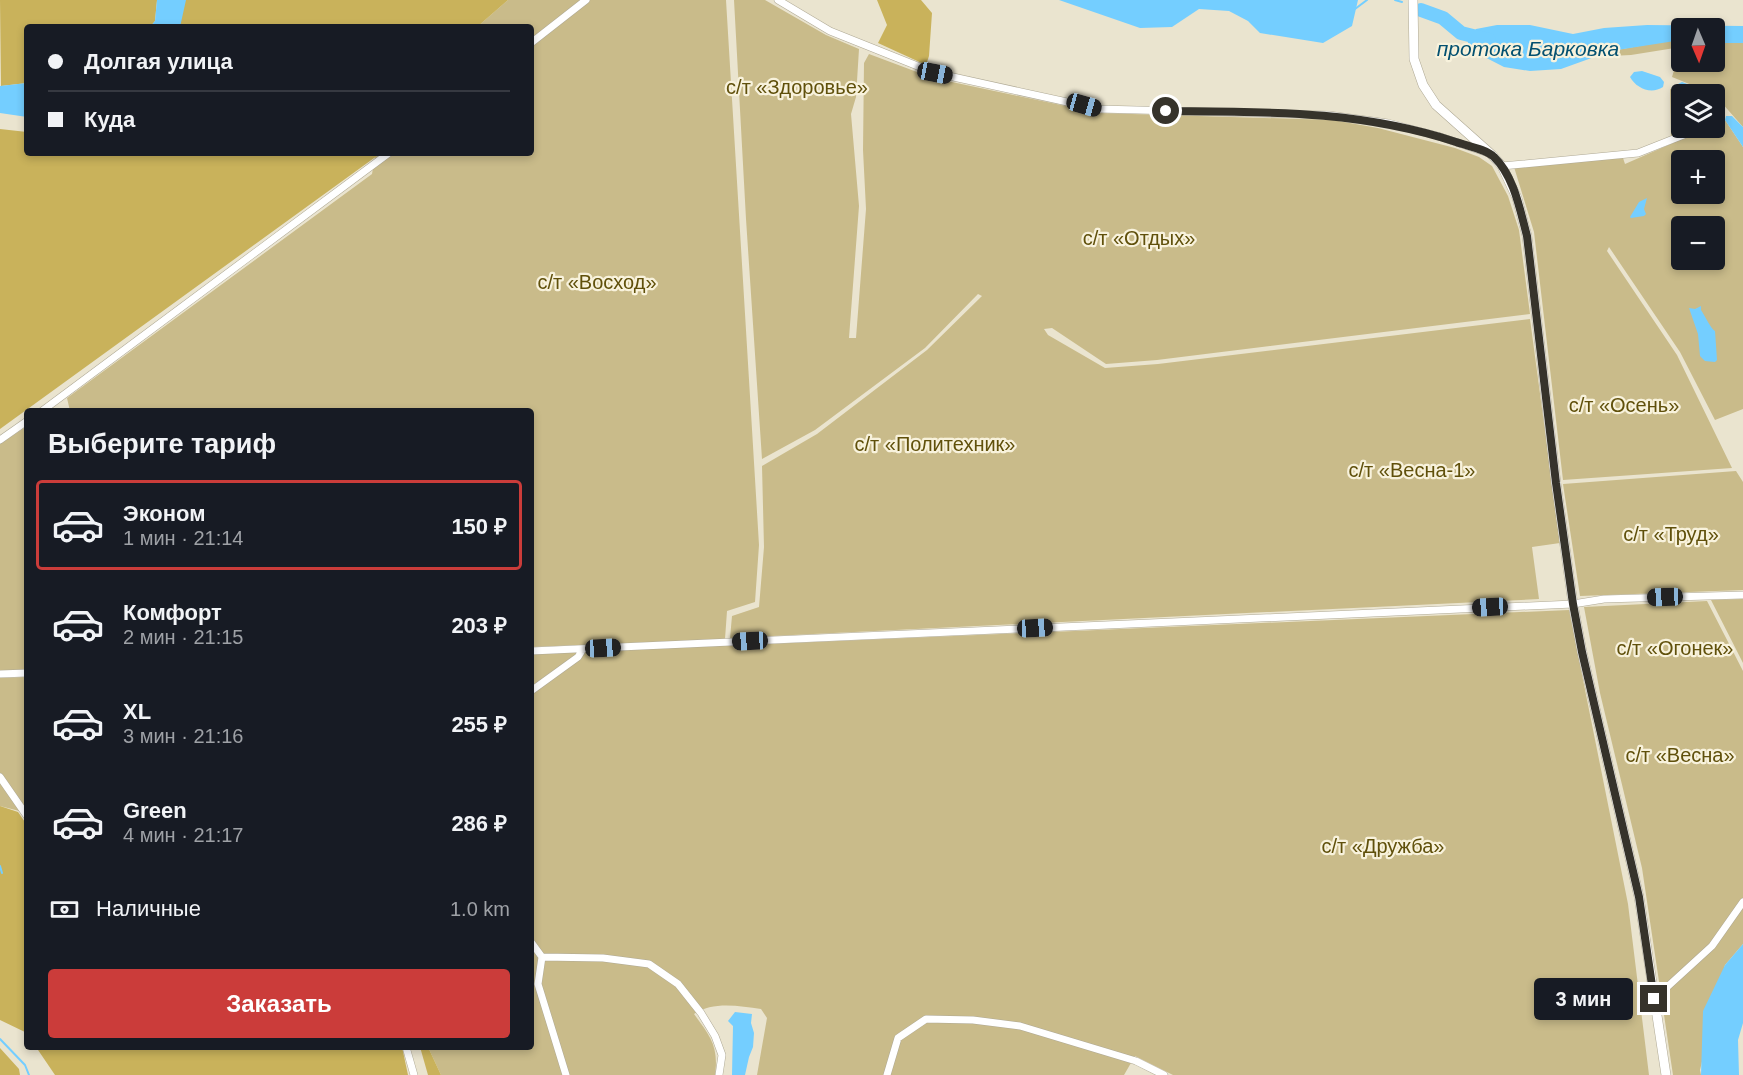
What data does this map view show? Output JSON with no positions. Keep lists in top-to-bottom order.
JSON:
{
  "water": ["протока Барковка"],
  "parks": [
    "с/т «Здоровье»",
    "с/т «Отдых»",
    "с/т «Восход»",
    "с/т «Осень»",
    "с/т «Политехник»",
    "с/т «Весна-1»",
    "с/т «Труд»",
    "с/т «Огонек»",
    "с/т «Весна»",
    "с/т «Дружба»"
  ],
  "north": "bottom",
  "page": {
    "map_buttons": ["+", "−"],
    "banner": ["Долгая улица", "Куда"],
    "heading": "Выберите тариф",
    "list": [
      {
        "name": "Эконом",
        "note": "1 мин · 21:14",
        "value": "150 ₽"
      },
      {
        "name": "Комфорт",
        "note": "2 мин · 21:15",
        "value": "203 ₽"
      },
      {
        "name": "XL",
        "note": "3 мин · 21:16",
        "value": "255 ₽"
      },
      {
        "name": "Green",
        "note": "4 мин · 21:17",
        "value": "286 ₽"
      }
    ],
    "pay": ["Наличные", "1.0 km"],
    "buttons": "Заказать",
    "bubble": "3 мин"
  }
}
